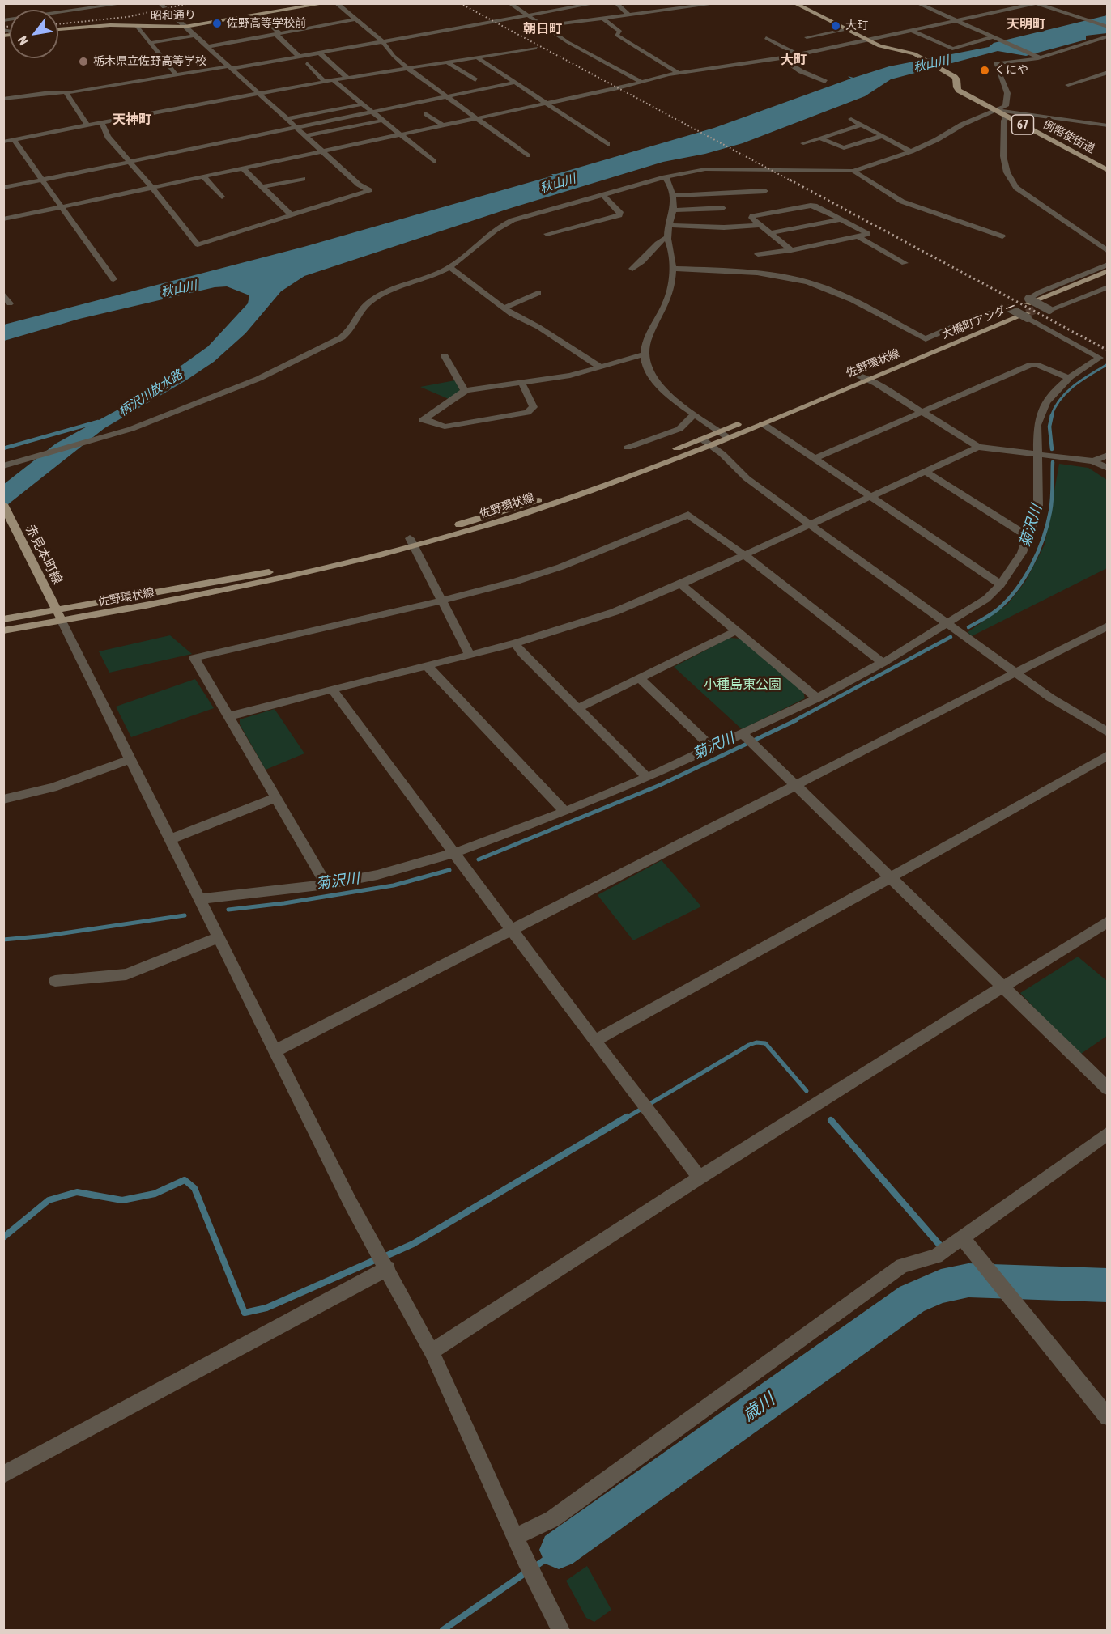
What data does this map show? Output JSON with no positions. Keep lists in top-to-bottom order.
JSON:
{
  "streets": {
    "main road": [
      "昭和通り",
      "67",
      "例幣使街道",
      "大橋町アンダー",
      "佐野環状線",
      "赤見本町線"
    ]
  },
  "crossings": [
    ["大橋町アンダー", "佐野環状線"],
    ["佐野環状線", "赤見本町線"]
  ],
  "districts": [
    "天明町",
    "朝日町",
    "大町",
    "天神町"
  ],
  "water": [
    "秋山川",
    "柄沢川放水路",
    "菊沢川",
    "歳川"
  ],
  "parks": ["小種島東公園"],
  "places": [
    "佐野高等学校前",
    "大町",
    "栃木県立佐野高等学校",
    "くにや"
  ],
  "north": "bottom left"
}
